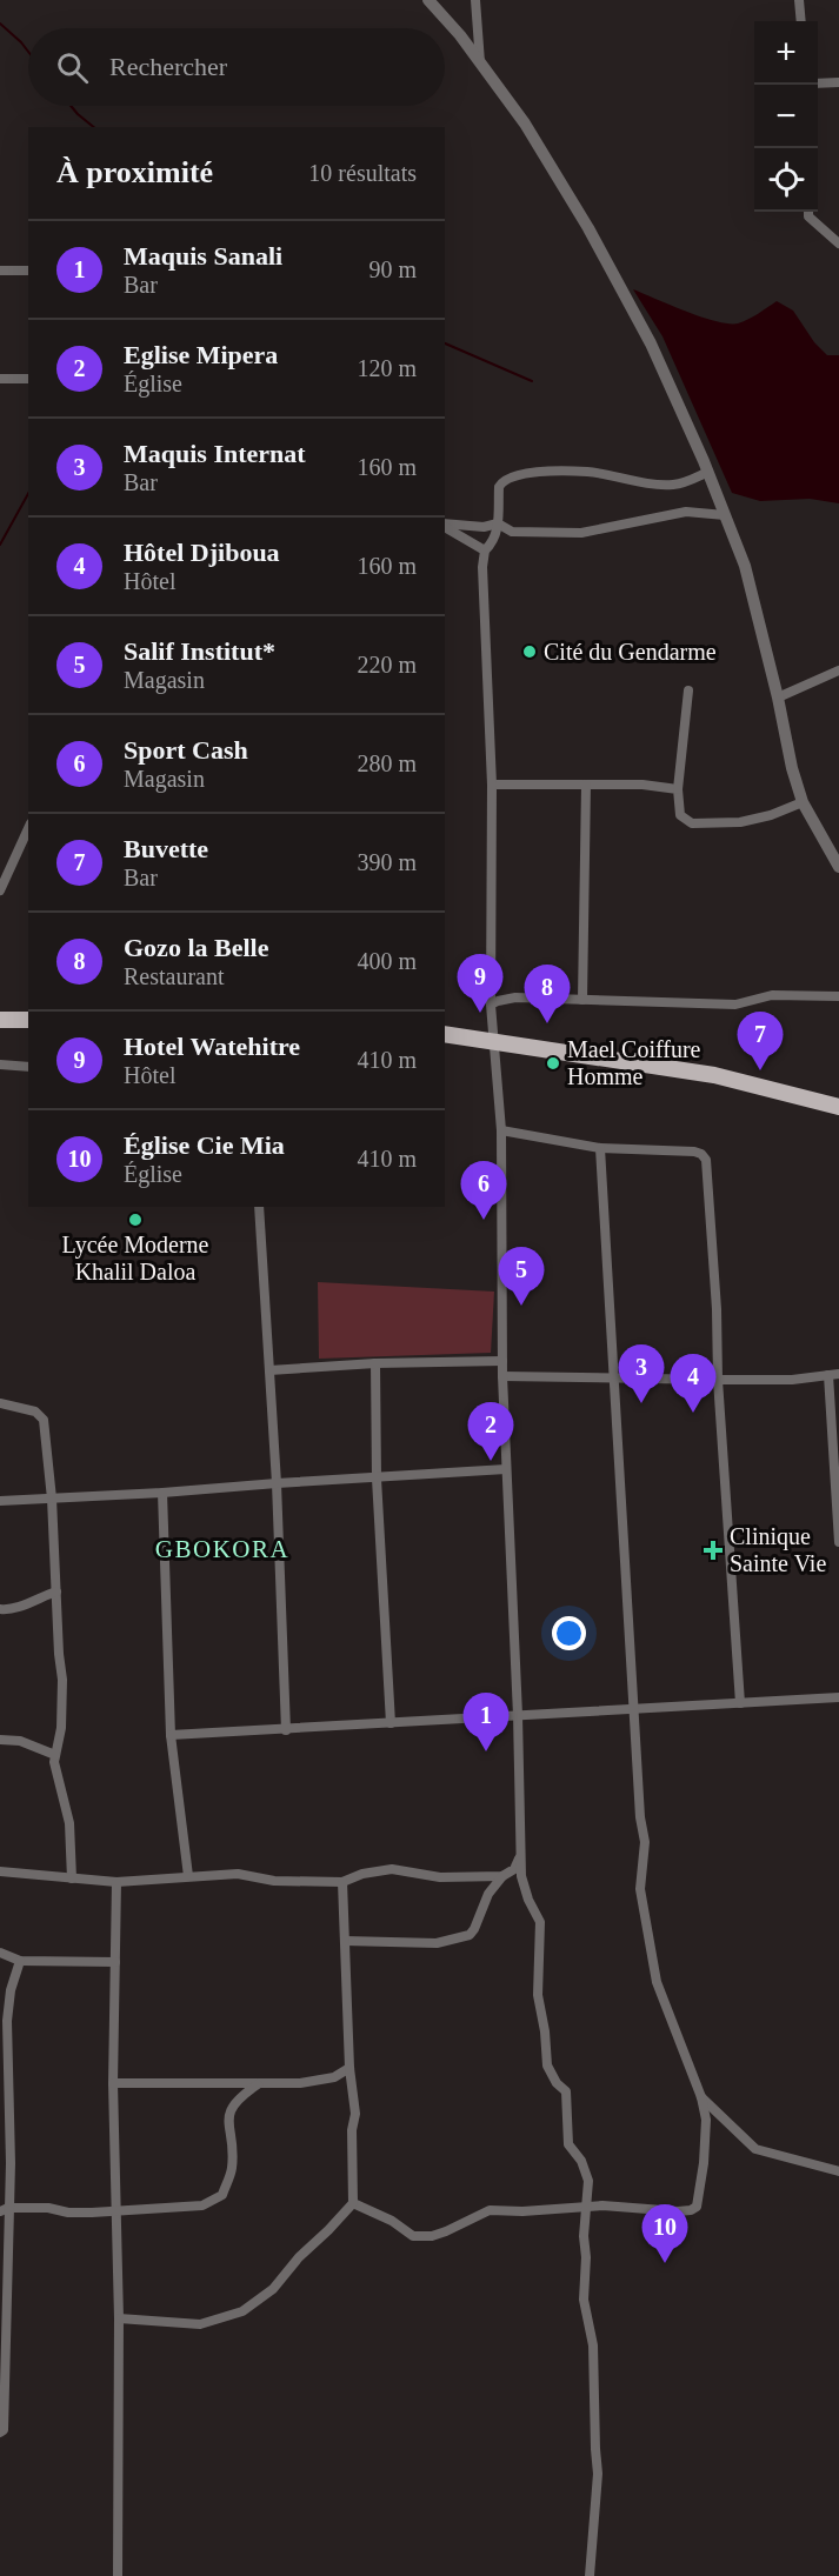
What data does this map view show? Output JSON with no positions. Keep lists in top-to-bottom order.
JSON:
{
  "districts": ["GBOKORA"],
  "places": {
    "other": ["Cité du Gendarme", "Mael Coiffure Homme", "Lycée Moderne Khalil Daloa"],
    "health": ["Clinique Sainte Vie"]
  },
  "page": {
    "map_buttons": ["+", "−"],
    "search": "Rechercher",
    "heading": ["À proximité", "10 résultats"],
    "list": [
      {
        "mark": "1",
        "name": "Maquis Sanali",
        "note": "Bar",
        "value": "90 m"
      },
      {
        "mark": "2",
        "name": "Eglise Mipera",
        "note": "Église",
        "value": "120 m"
      },
      {
        "mark": "3",
        "name": "Maquis Internat",
        "note": "Bar",
        "value": "160 m"
      },
      {
        "mark": "4",
        "name": "Hôtel Djiboua",
        "note": "Hôtel",
        "value": "160 m"
      },
      {
        "mark": "5",
        "name": "Salif Institut*",
        "note": "Magasin",
        "value": "220 m"
      },
      {
        "mark": "6",
        "name": "Sport Cash",
        "note": "Magasin",
        "value": "280 m"
      },
      {
        "mark": "7",
        "name": "Buvette",
        "note": "Bar",
        "value": "390 m"
      },
      {
        "mark": "8",
        "name": "Gozo la Belle",
        "note": "Restaurant",
        "value": "400 m"
      },
      {
        "mark": "9",
        "name": "Hotel Watehitre",
        "note": "Hôtel",
        "value": "410 m"
      },
      {
        "mark": "10",
        "name": "Église Cie Mia",
        "note": "Église",
        "value": "410 m"
      }
    ],
    "pins": [
      "9",
      "8",
      "7",
      "6",
      "5",
      "3",
      "4",
      "2",
      "1",
      "10"
    ]
  }
}
